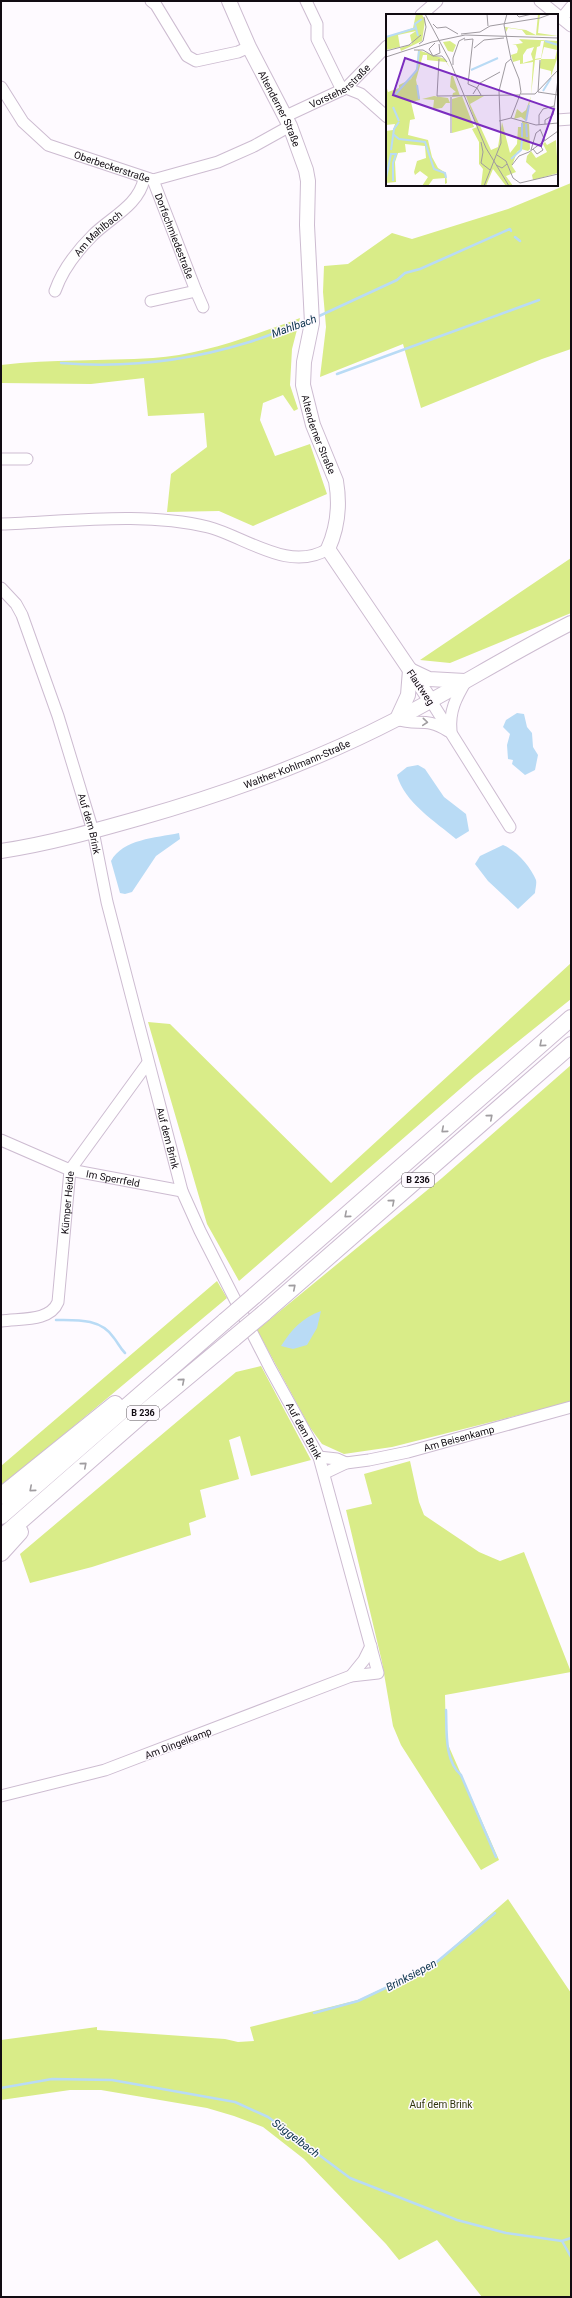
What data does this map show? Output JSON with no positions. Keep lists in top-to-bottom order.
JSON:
{
  "streets": {
    "highway": ["B 236"],
    "main road": ["Altenderner Straße", "Flautweg", "Walther-Kohlmann-Straße"],
    "street": [
      "Vorsteherstraße",
      "Oberbeckerstraße",
      "Am Mahlbach",
      "Dorfschmiedestraße",
      "Auf dem Brink",
      "Im Sperrfeld",
      "Kümper Heide",
      "Am Beisenkamp",
      "Am Dingelkamp"
    ]
  },
  "crossings": [
    ["Vorsteherstraße", "Altenderner Straße"],
    ["Vorsteherstraße", "Oberbeckerstraße"],
    ["Altenderner Straße", "Oberbeckerstraße"],
    ["Altenderner Straße", "Flautweg"],
    ["Oberbeckerstraße", "Am Mahlbach"],
    ["Oberbeckerstraße", "Dorfschmiedestraße"],
    ["Am Mahlbach", "Dorfschmiedestraße"],
    ["Flautweg", "Walther-Kohlmann-Straße"],
    ["Walther-Kohlmann-Straße", "Auf dem Brink"],
    ["Auf dem Brink", "Im Sperrfeld"],
    ["Auf dem Brink", "Kümper Heide"],
    ["Auf dem Brink", "Am Beisenkamp"],
    ["Auf dem Brink", "Am Dingelkamp"],
    ["Im Sperrfeld", "Kümper Heide"]
  ],
  "water": ["Mahlbach", "Brinksiepen", "Süggelbach"],
  "parks": ["Auf dem Brink"]
}
